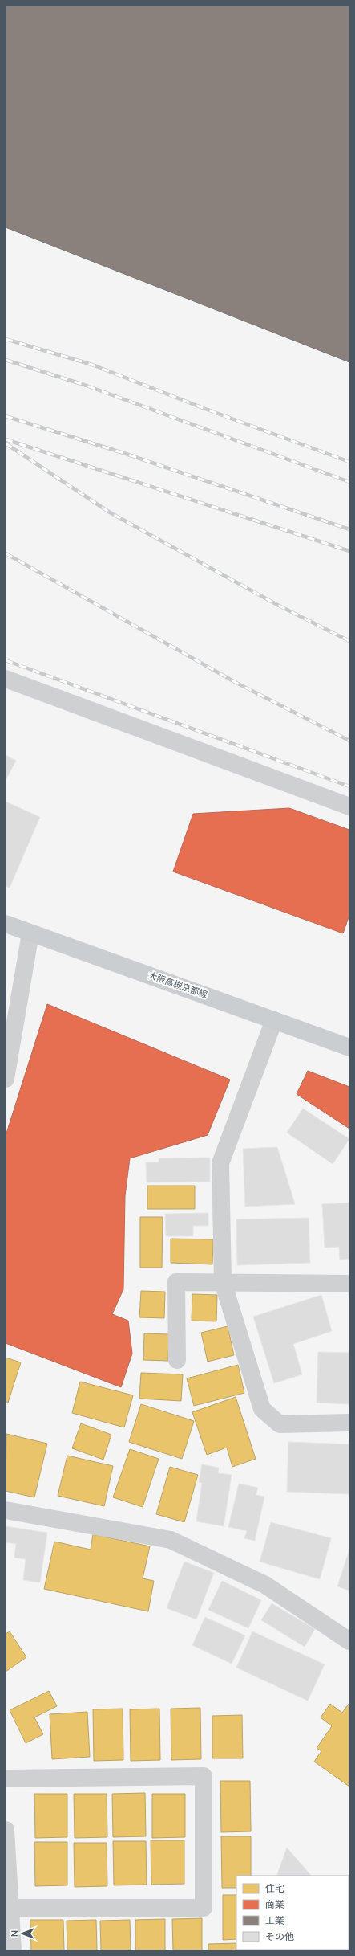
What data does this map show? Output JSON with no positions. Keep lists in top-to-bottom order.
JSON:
{
  "streets": {
    "main road": ["大阪高槻京都線"]
  },
  "legend": [
    "住宅",
    "商業",
    "工業",
    "その他"
  ],
  "north": "left"
}
